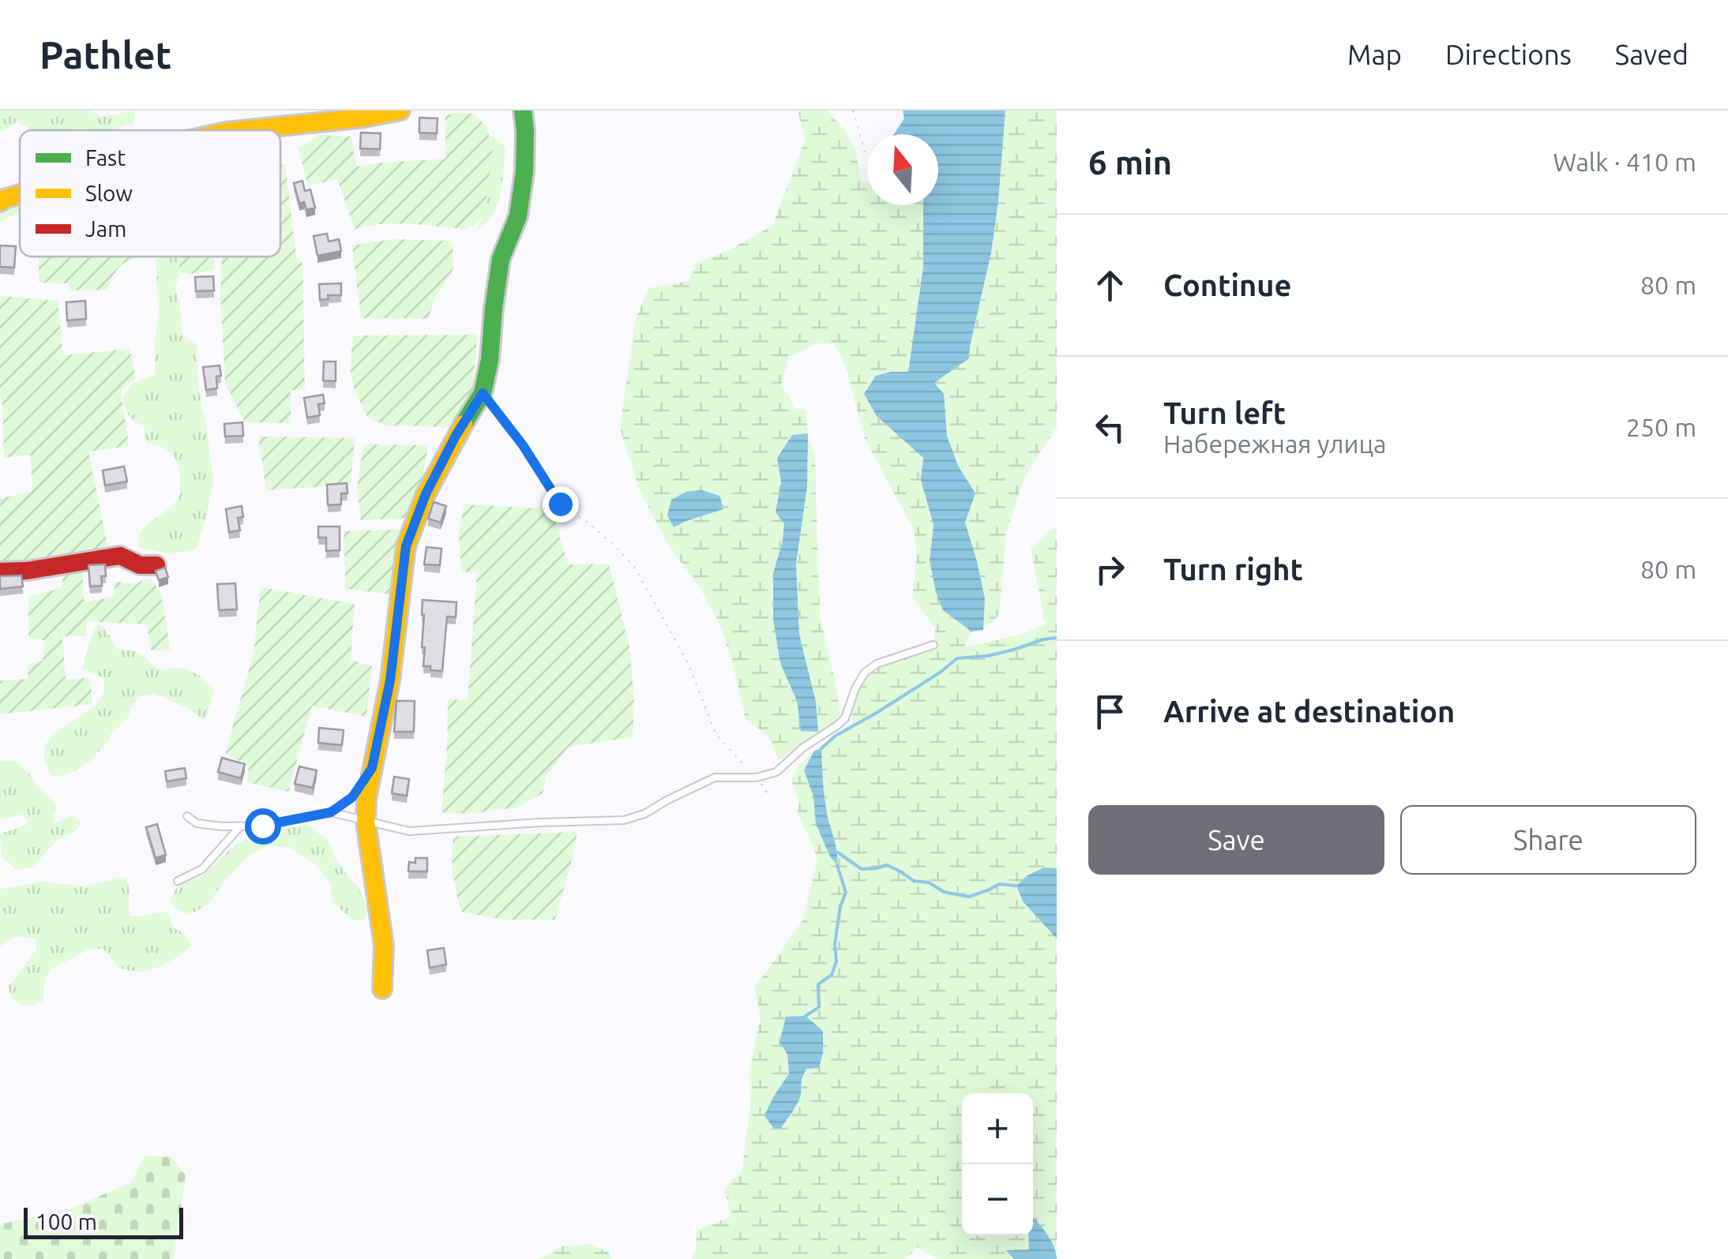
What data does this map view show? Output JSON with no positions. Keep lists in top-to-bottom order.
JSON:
{
  "legend": ["Fast", "Slow", "Jam"],
  "scale_bar": "100 m",
  "north": "top",
  "page": {
    "header": "Pathlet",
    "nav": ["Map", "Directions", "Saved"],
    "heading": ["6 min", "Walk · 410 m"],
    "list": [
      ["Continue", "80 m"],
      ["Turn left", "Набережная улица", "250 m"],
      ["Turn right", "80 m"],
      "Arrive at destination"
    ],
    "buttons": ["Save", "Share"],
    "map_buttons": ["+", "−"],
    "scale": "100 m"
  }
}
